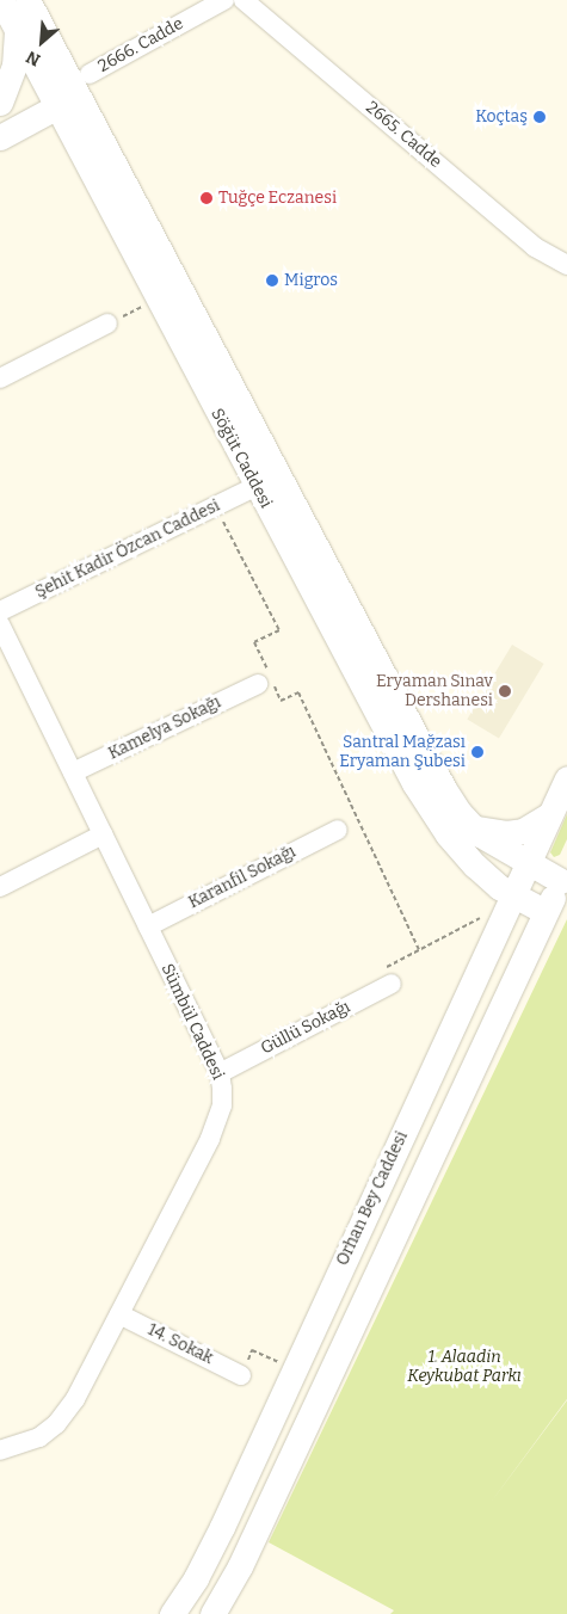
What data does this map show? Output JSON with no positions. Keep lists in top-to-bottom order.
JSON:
{
  "streets": {
    "main road": ["Söğüt Caddesi", "Orhan Bey Caddesi"],
    "street": [
      "2666. Cadde",
      "2665. Cadde",
      "Şehit Kadir Özcan Caddesi",
      "Kamelya Sokağı",
      "Karanfil Sokağı",
      "Sümbül Caddesi",
      "Güllü Sokağı",
      "14. Sokak"
    ]
  },
  "crossings": [
    ["2666. Cadde", "Söğüt Caddesi"],
    ["Söğüt Caddesi", "Şehit Kadir Özcan Caddesi"],
    ["Söğüt Caddesi", "Orhan Bey Caddesi"],
    ["Kamelya Sokağı", "Sümbül Caddesi"],
    ["Karanfil Sokağı", "Sümbül Caddesi"],
    ["Sümbül Caddesi", "Güllü Sokağı"],
    ["Sümbül Caddesi", "14. Sokak"]
  ],
  "parks": ["1. Alaadin Keykubat Parkı"],
  "places": [
    "Koçtaş",
    "Tuğçe Eczanesi",
    "Migros",
    "Eryaman Sınav Dershanesi",
    "Santral Mağzası Eryaman Şubesi"
  ],
  "north": "bottom left"
}
